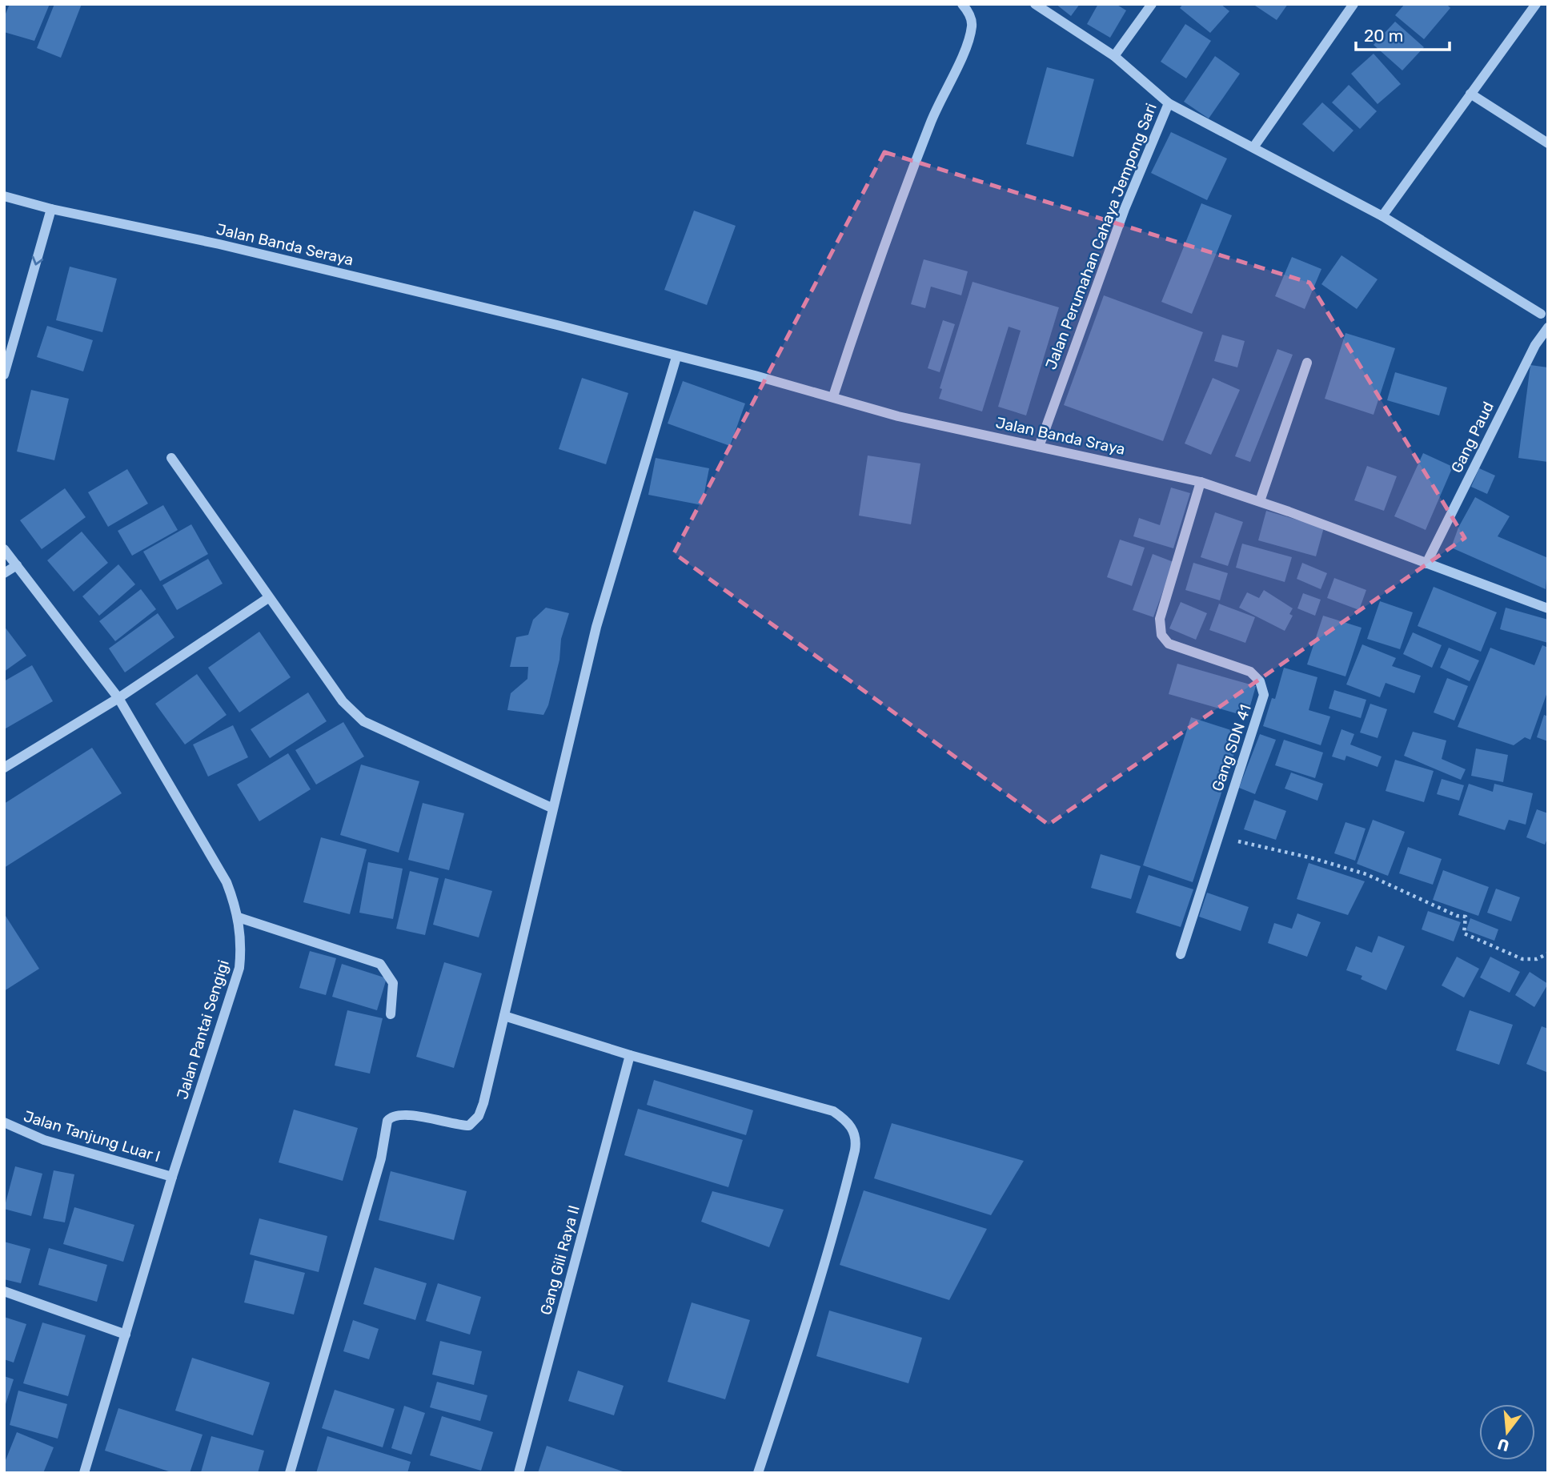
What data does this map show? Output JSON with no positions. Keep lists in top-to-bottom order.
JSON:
{
  "streets": {
    "street": [
      "Jalan Perumahan Cahaya Jempong Sari",
      "Jalan Banda Seraya",
      "Jalan Banda Sraya",
      "Gang Paud",
      "Gang SDN 41",
      "Jalan Pantai Sengigi",
      "Jalan Tanjung Luar I",
      "Gang Gili Raya II"
    ]
  },
  "crossings": [
    ["Jalan Perumahan Cahaya Jempong Sari", "Jalan Banda Sraya"],
    ["Jalan Banda Seraya", "Jalan Banda Sraya"],
    ["Jalan Banda Sraya", "Gang Paud"],
    ["Jalan Banda Sraya", "Gang SDN 41"],
    ["Jalan Pantai Sengigi", "Jalan Tanjung Luar I"]
  ],
  "scale_bar": "20 m",
  "north": "bottom"
}
